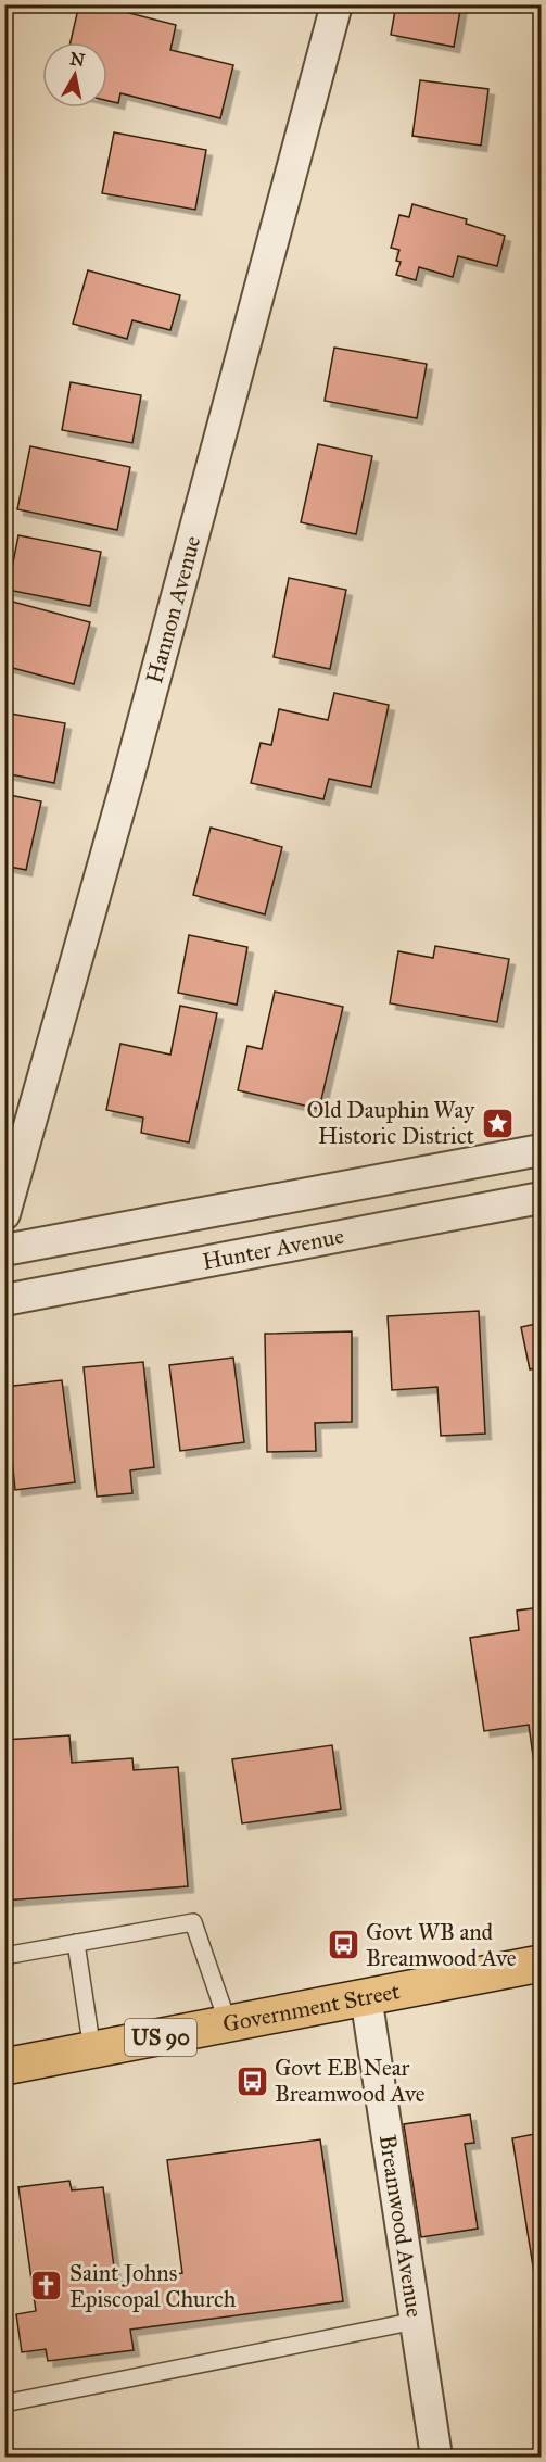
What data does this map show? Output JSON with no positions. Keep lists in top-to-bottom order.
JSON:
{
  "streets": {
    "main road": ["Government Street", "US 90"],
    "street": ["Hannon Avenue", "Hunter Avenue", "Breamwood Avenue"]
  },
  "crossings": [
    ["Government Street", "Breamwood Avenue"]
  ],
  "places": {
    "place": ["Old Dauphin Way Historic District"],
    "bus stop": ["Govt WB and Breamwood Ave", "Govt EB Near Breamwood Ave"],
    "church": ["Saint Johns Episcopal Church"]
  },
  "north": "top"
}
